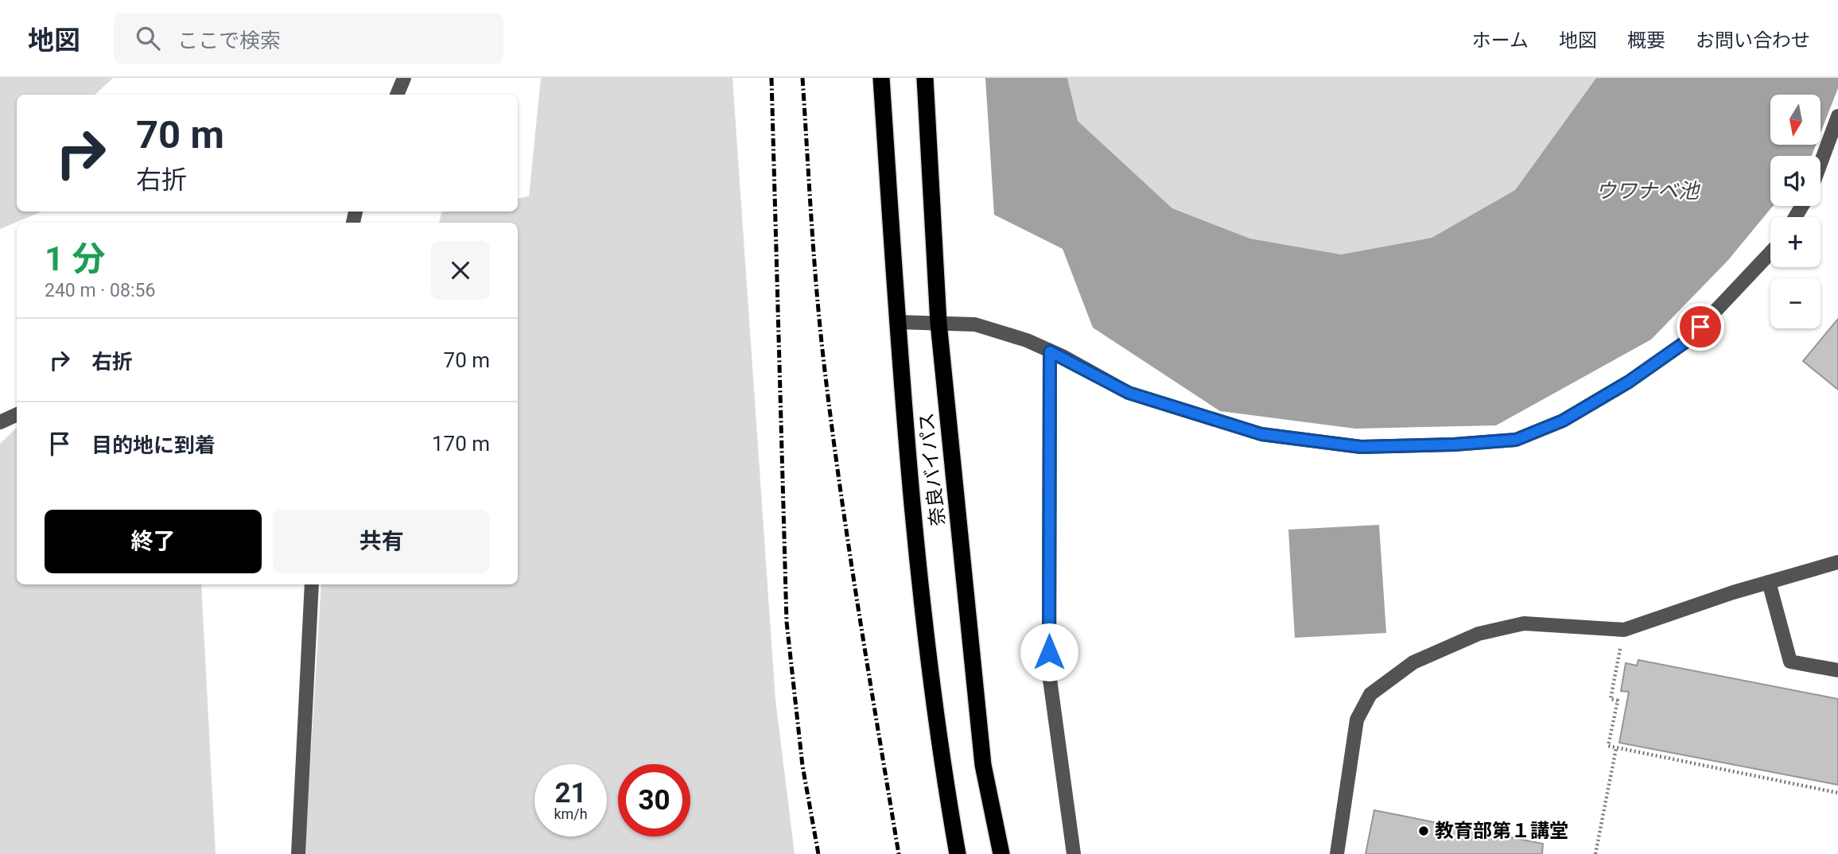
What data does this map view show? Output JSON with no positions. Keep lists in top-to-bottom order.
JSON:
{
  "streets": {
    "highway": ["奈良バイパス"]
  },
  "water": ["ウワナベ池"],
  "places": ["教育部第１講堂"],
  "north": "bottom",
  "page": {
    "header": "地図",
    "search": "ここで検索",
    "nav": [
      "ホーム",
      "地図",
      "概要",
      "お問い合わせ"
    ],
    "map_buttons": ["+", "−"],
    "turn": ["70 m", "右折"],
    "heading": ["1 分", "240 m · 08:56"],
    "list": [
      {
        "name": "右折",
        "value": "70 m"
      },
      {
        "name": "目的地に到着",
        "value": "170 m"
      }
    ],
    "buttons": ["終了", "共有"],
    "speed": "21 km/h",
    "limit": "30"
  }
}
